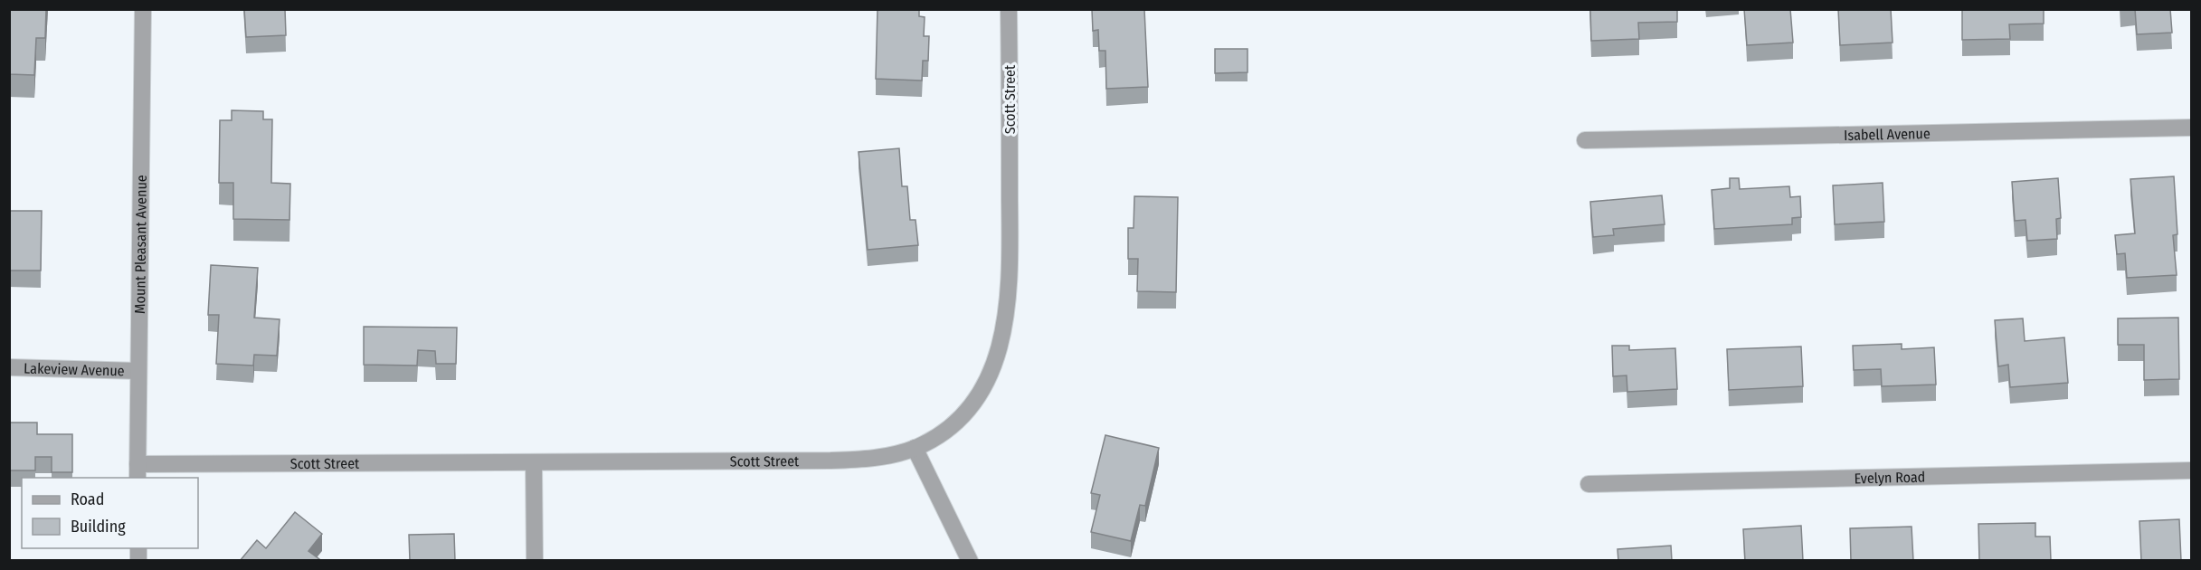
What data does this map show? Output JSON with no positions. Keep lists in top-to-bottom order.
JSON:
{
  "streets": {
    "street": [
      "Scott Street",
      "Isabell Avenue",
      "Mount Pleasant Avenue",
      "Lakeview Avenue",
      "Evelyn Road"
    ]
  },
  "crossings": [
    ["Scott Street", "Mount Pleasant Avenue"],
    ["Mount Pleasant Avenue", "Lakeview Avenue"]
  ],
  "legend": ["Road", "Building"]
}
